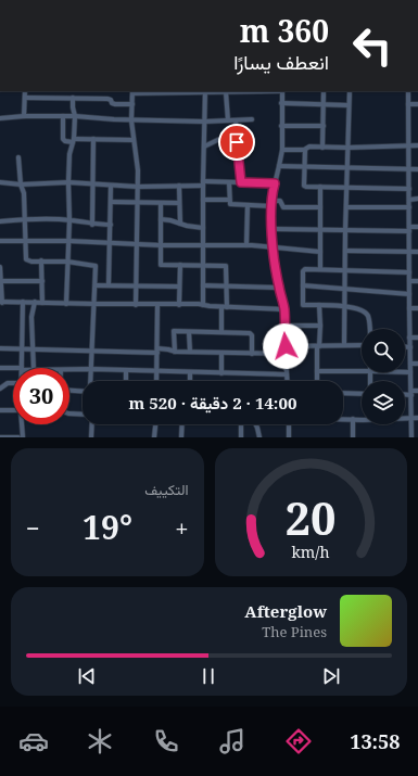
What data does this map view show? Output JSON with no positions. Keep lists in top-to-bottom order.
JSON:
{
  "page": {
    "turn": ["360 m", "انعطف يسارًا"],
    "limit": "30",
    "trip": "14:00 · 2 دقيقة · 520 m",
    "tile": "التكييف",
    "heat": ["−", "19°", "+"],
    "song": ["Afterglow", "The Pines"],
    "tabs": "13:58",
    "gauge": ["20", "km/h"]
  }
}
